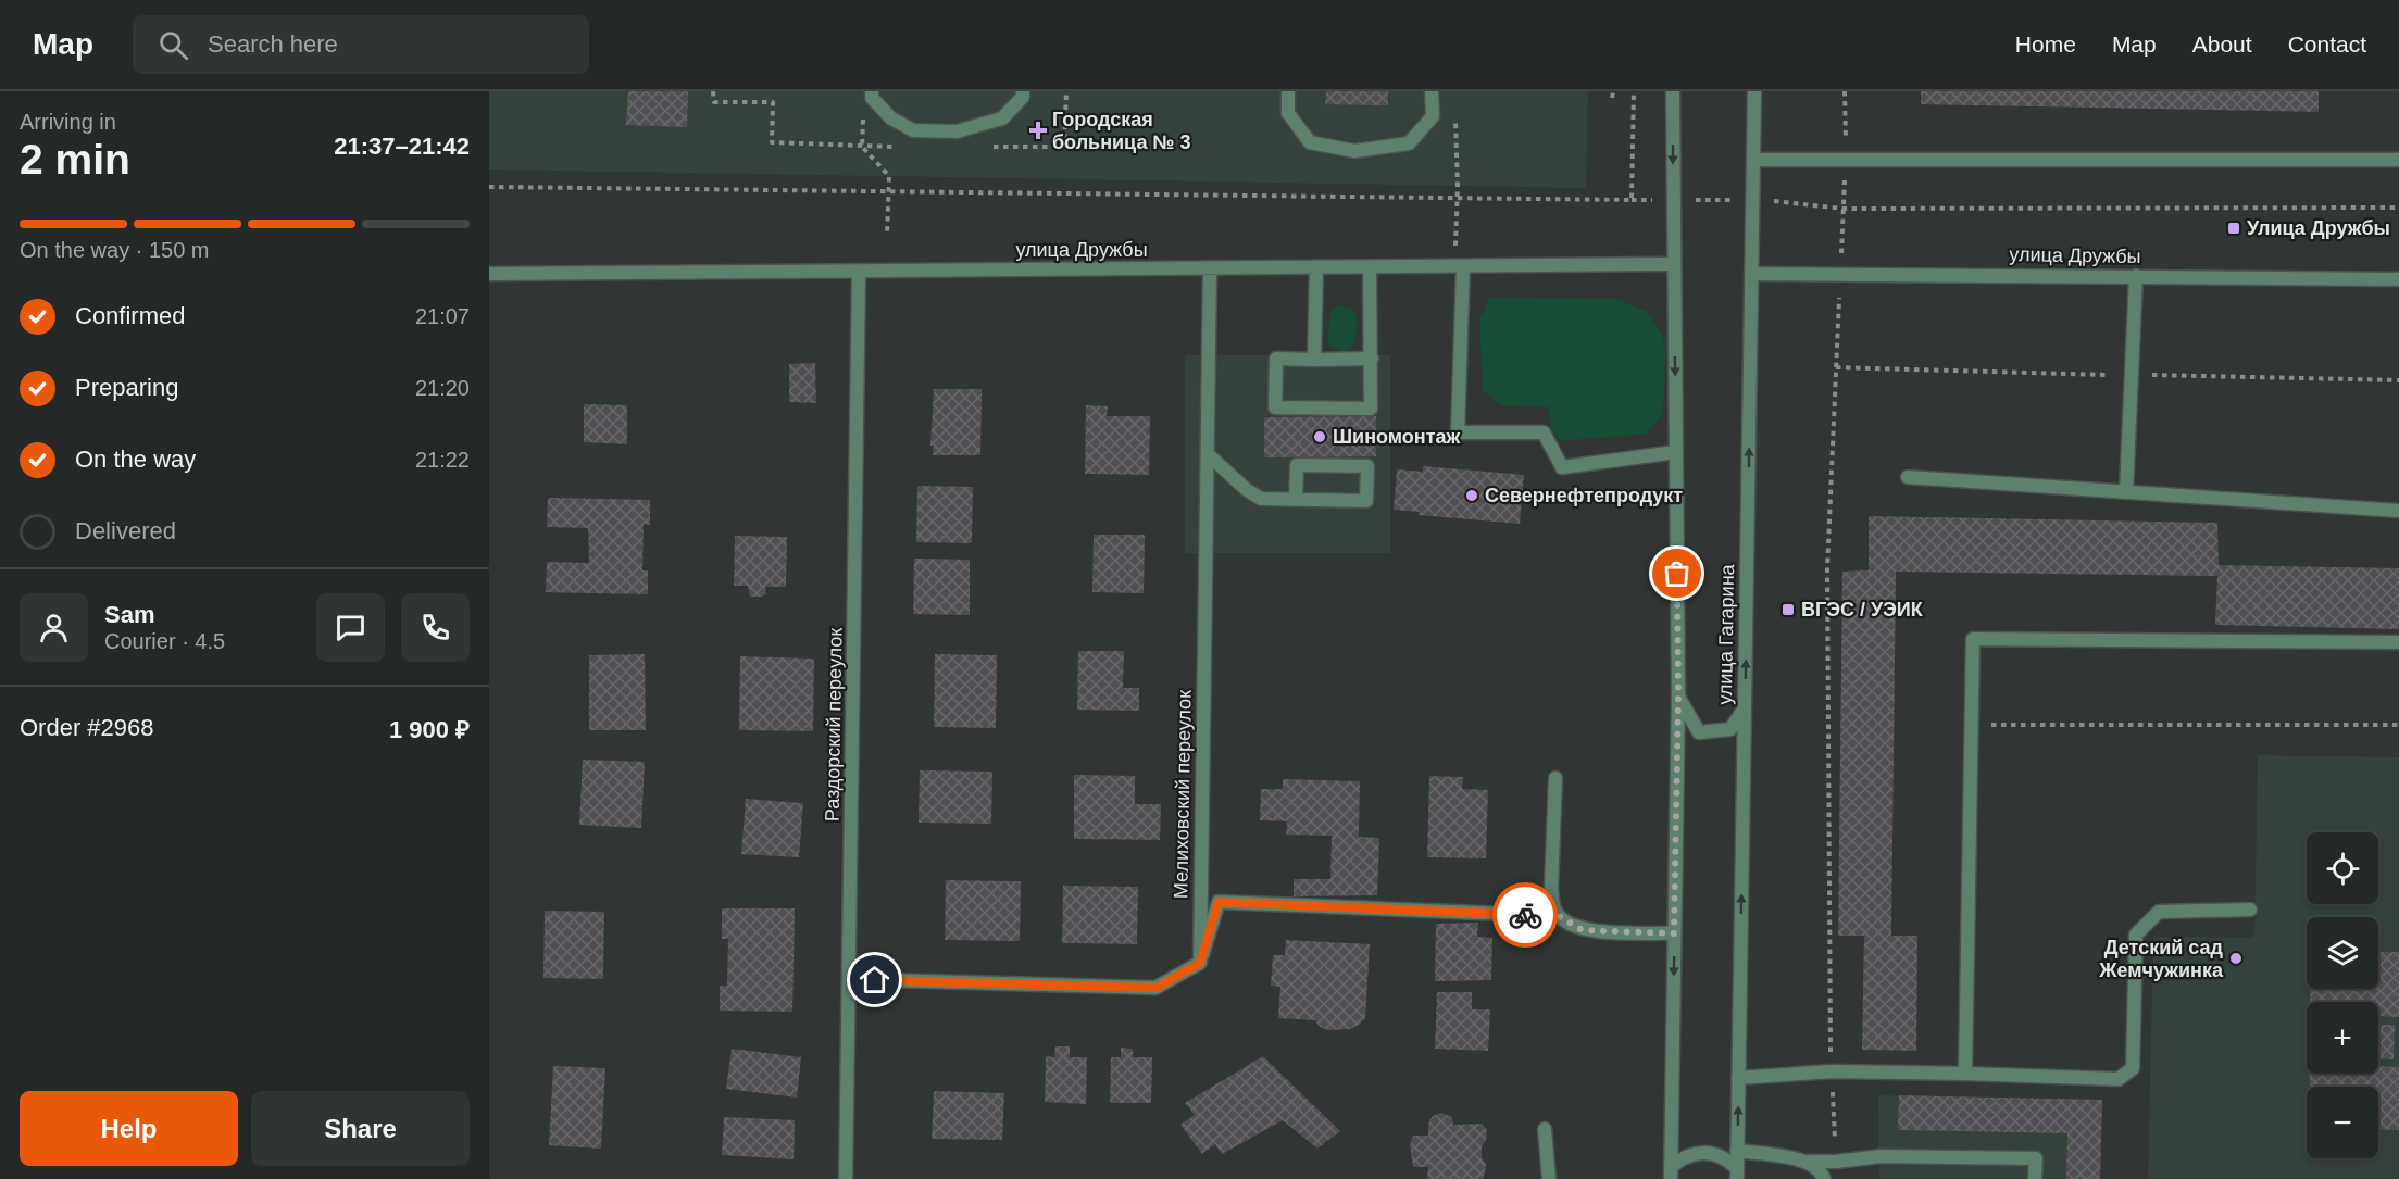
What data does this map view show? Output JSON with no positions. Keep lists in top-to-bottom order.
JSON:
{
  "streets": {
    "street": [
      "улица Дружбы",
      "улица Гагарина",
      "Раздорский переулок",
      "Мелиховский переулок"
    ]
  },
  "crossings": [
    ["улица Дружбы", "улица Гагарина"],
    ["улица Дружбы", "Раздорский переулок"],
    ["улица Дружбы", "Мелиховский переулок"]
  ],
  "places": {
    "health": ["Городская больница № 3"],
    "transit": ["Улица Дружбы", "ВГЭС / УЭИК"],
    "other": ["Шиномонтаж", "Севернефтепродукт", "Детский сад Жемчужинка"]
  },
  "page": {
    "header": "Map",
    "search": "Search here",
    "nav": [
      "Home",
      "Map",
      "About",
      "Contact"
    ],
    "heading": ["2 min", "Arriving in", "21:37–21:42"],
    "panel": [
      "Sam",
      "Courier · 4.5",
      "Order #2968",
      "1 900 ₽"
    ],
    "bar": "On the way · 150 m",
    "list": [
      ["Confirmed", "21:07"],
      ["Preparing", "21:20"],
      ["On the way", "21:22"],
      "Delivered"
    ],
    "map_buttons": ["+", "−"],
    "buttons": ["Help", "Share"]
  }
}
